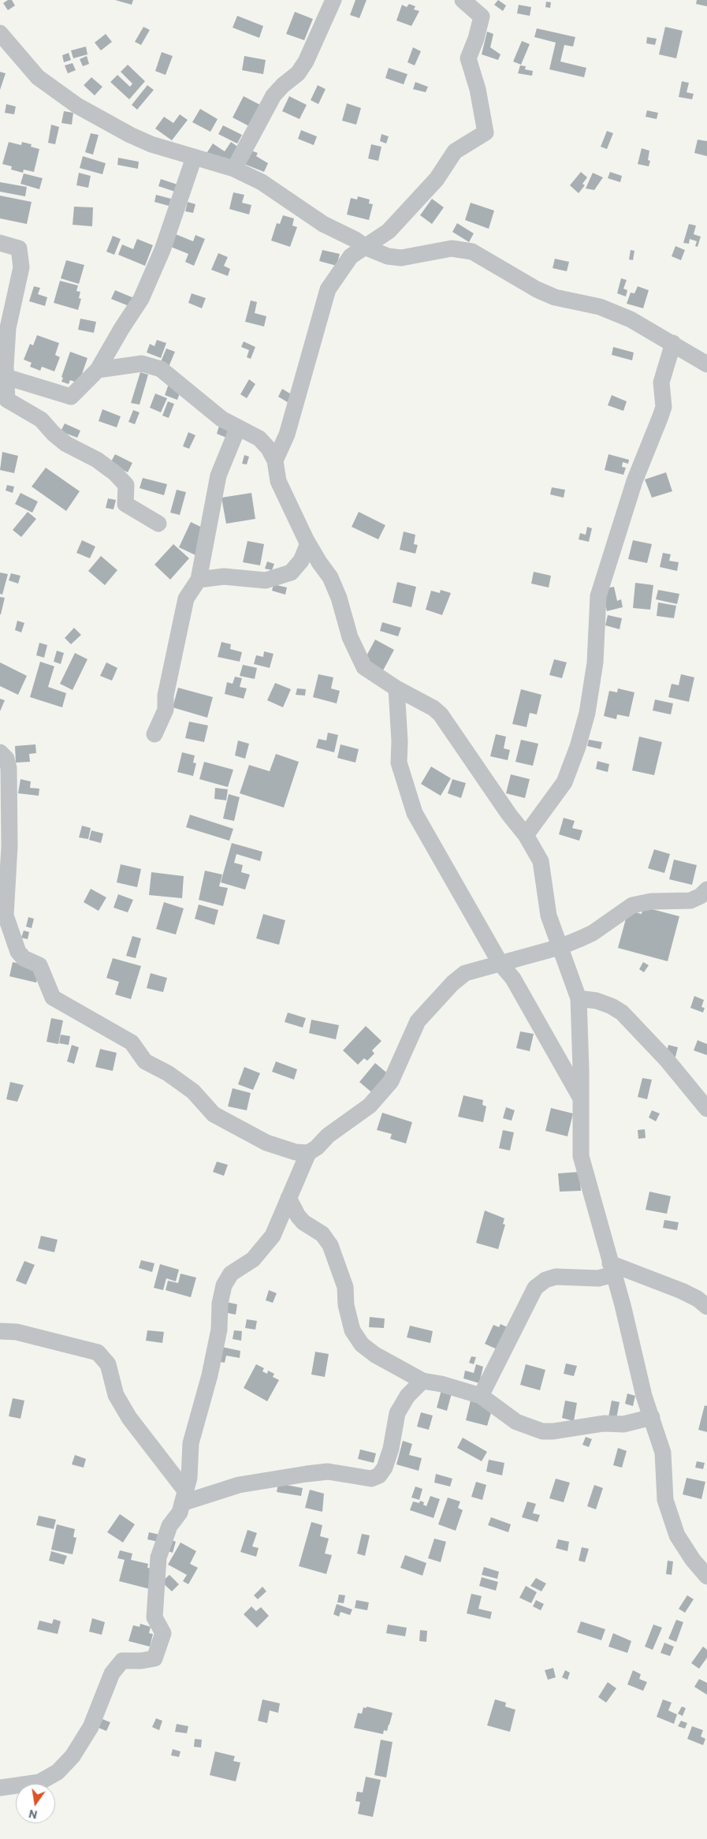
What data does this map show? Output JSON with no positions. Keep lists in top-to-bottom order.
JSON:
{
  "north": "bottom"
}
